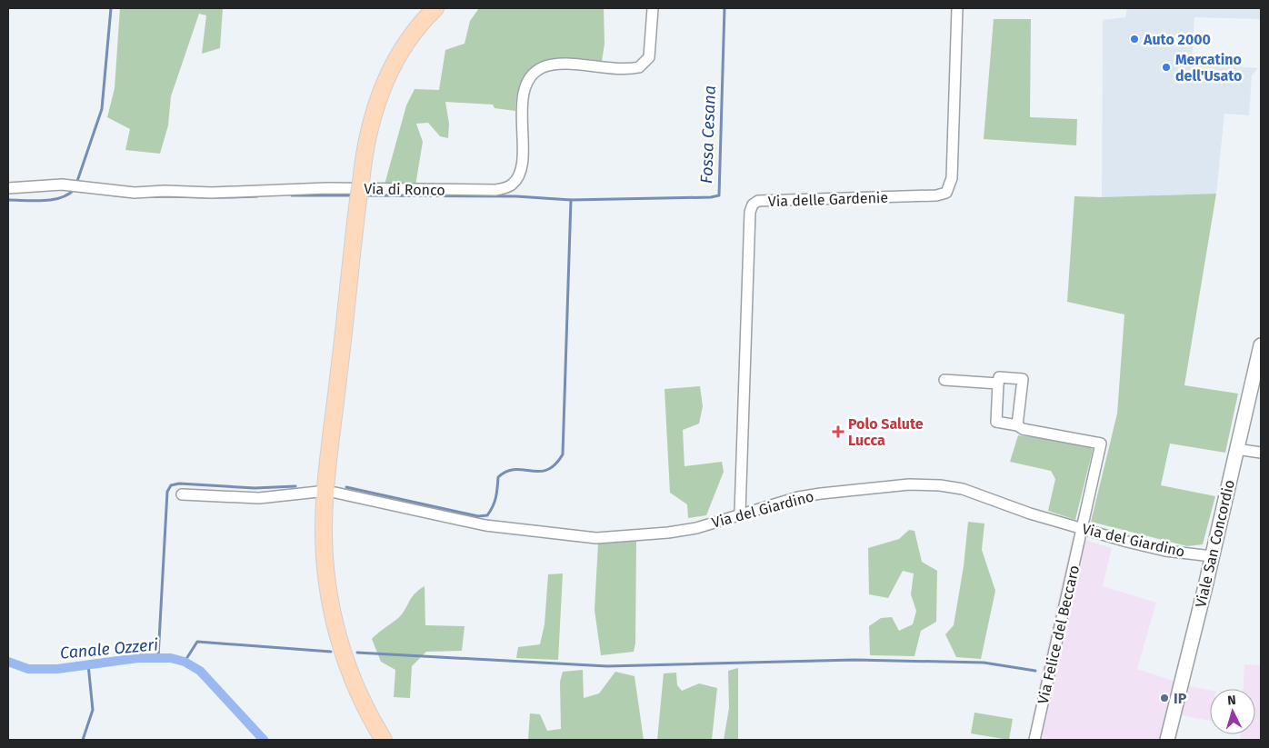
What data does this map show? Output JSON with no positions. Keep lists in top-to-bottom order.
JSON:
{
  "streets": {
    "main road": ["Viale San Concordio"],
    "street": [
      "Via di Ronco",
      "Via delle Gardenie",
      "Via del Giardino",
      "Via Felice del Beccaro"
    ]
  },
  "crossings": [
    ["Via delle Gardenie", "Via del Giardino"],
    ["Via del Giardino", "Viale San Concordio"],
    ["Via del Giardino", "Via Felice del Beccaro"]
  ],
  "water": ["Fossa Cesana", "Canale Ozzeri"],
  "places": {
    "other": ["Auto 2000", "Mercatino dell'Usato", "IP"],
    "health": ["Polo Salute Lucca"]
  },
  "north": "top"
}
